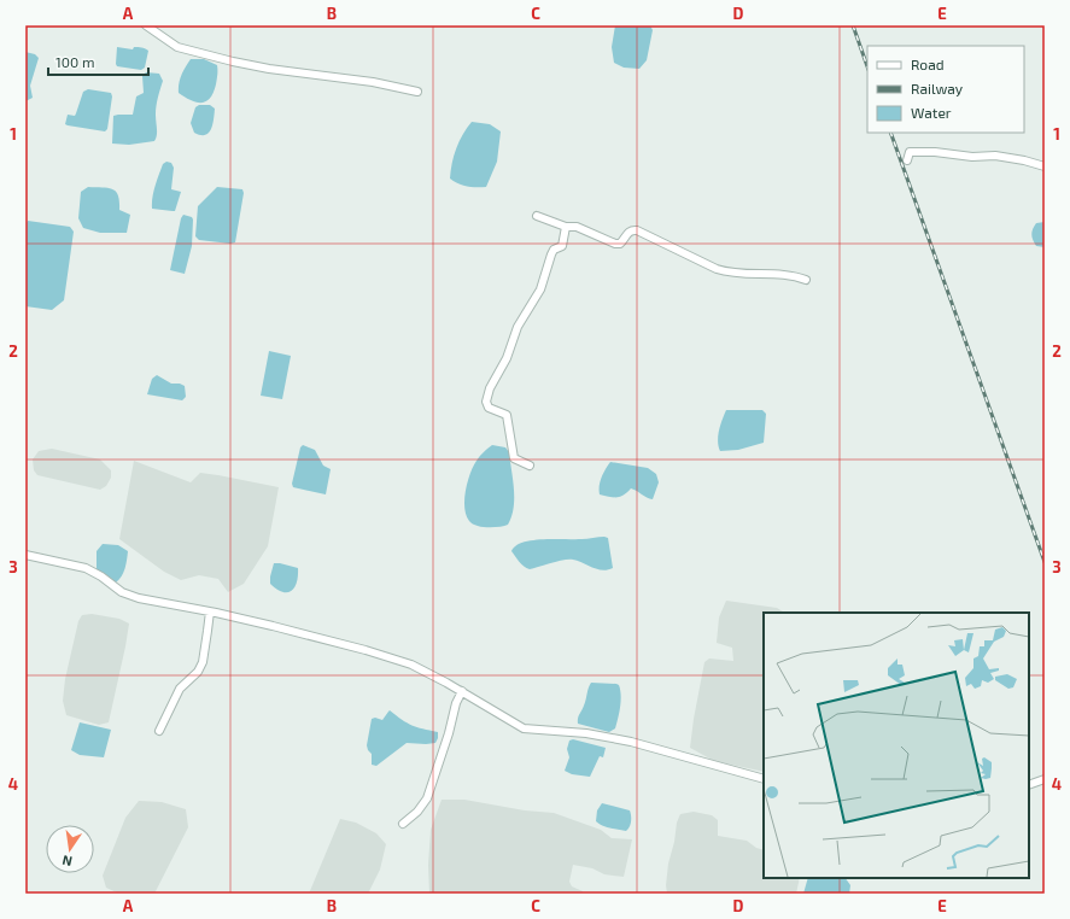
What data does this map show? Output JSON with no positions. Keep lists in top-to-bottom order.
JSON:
{
  "legend": ["Road", "Railway", "Water"],
  "scale_bar": "100 m",
  "north": "bottom",
  "grid": {
    "columns": [
      "A",
      "B",
      "C",
      "D",
      "E"
    ],
    "rows": [
      "1",
      "2",
      "3",
      "4"
    ]
  }
}
